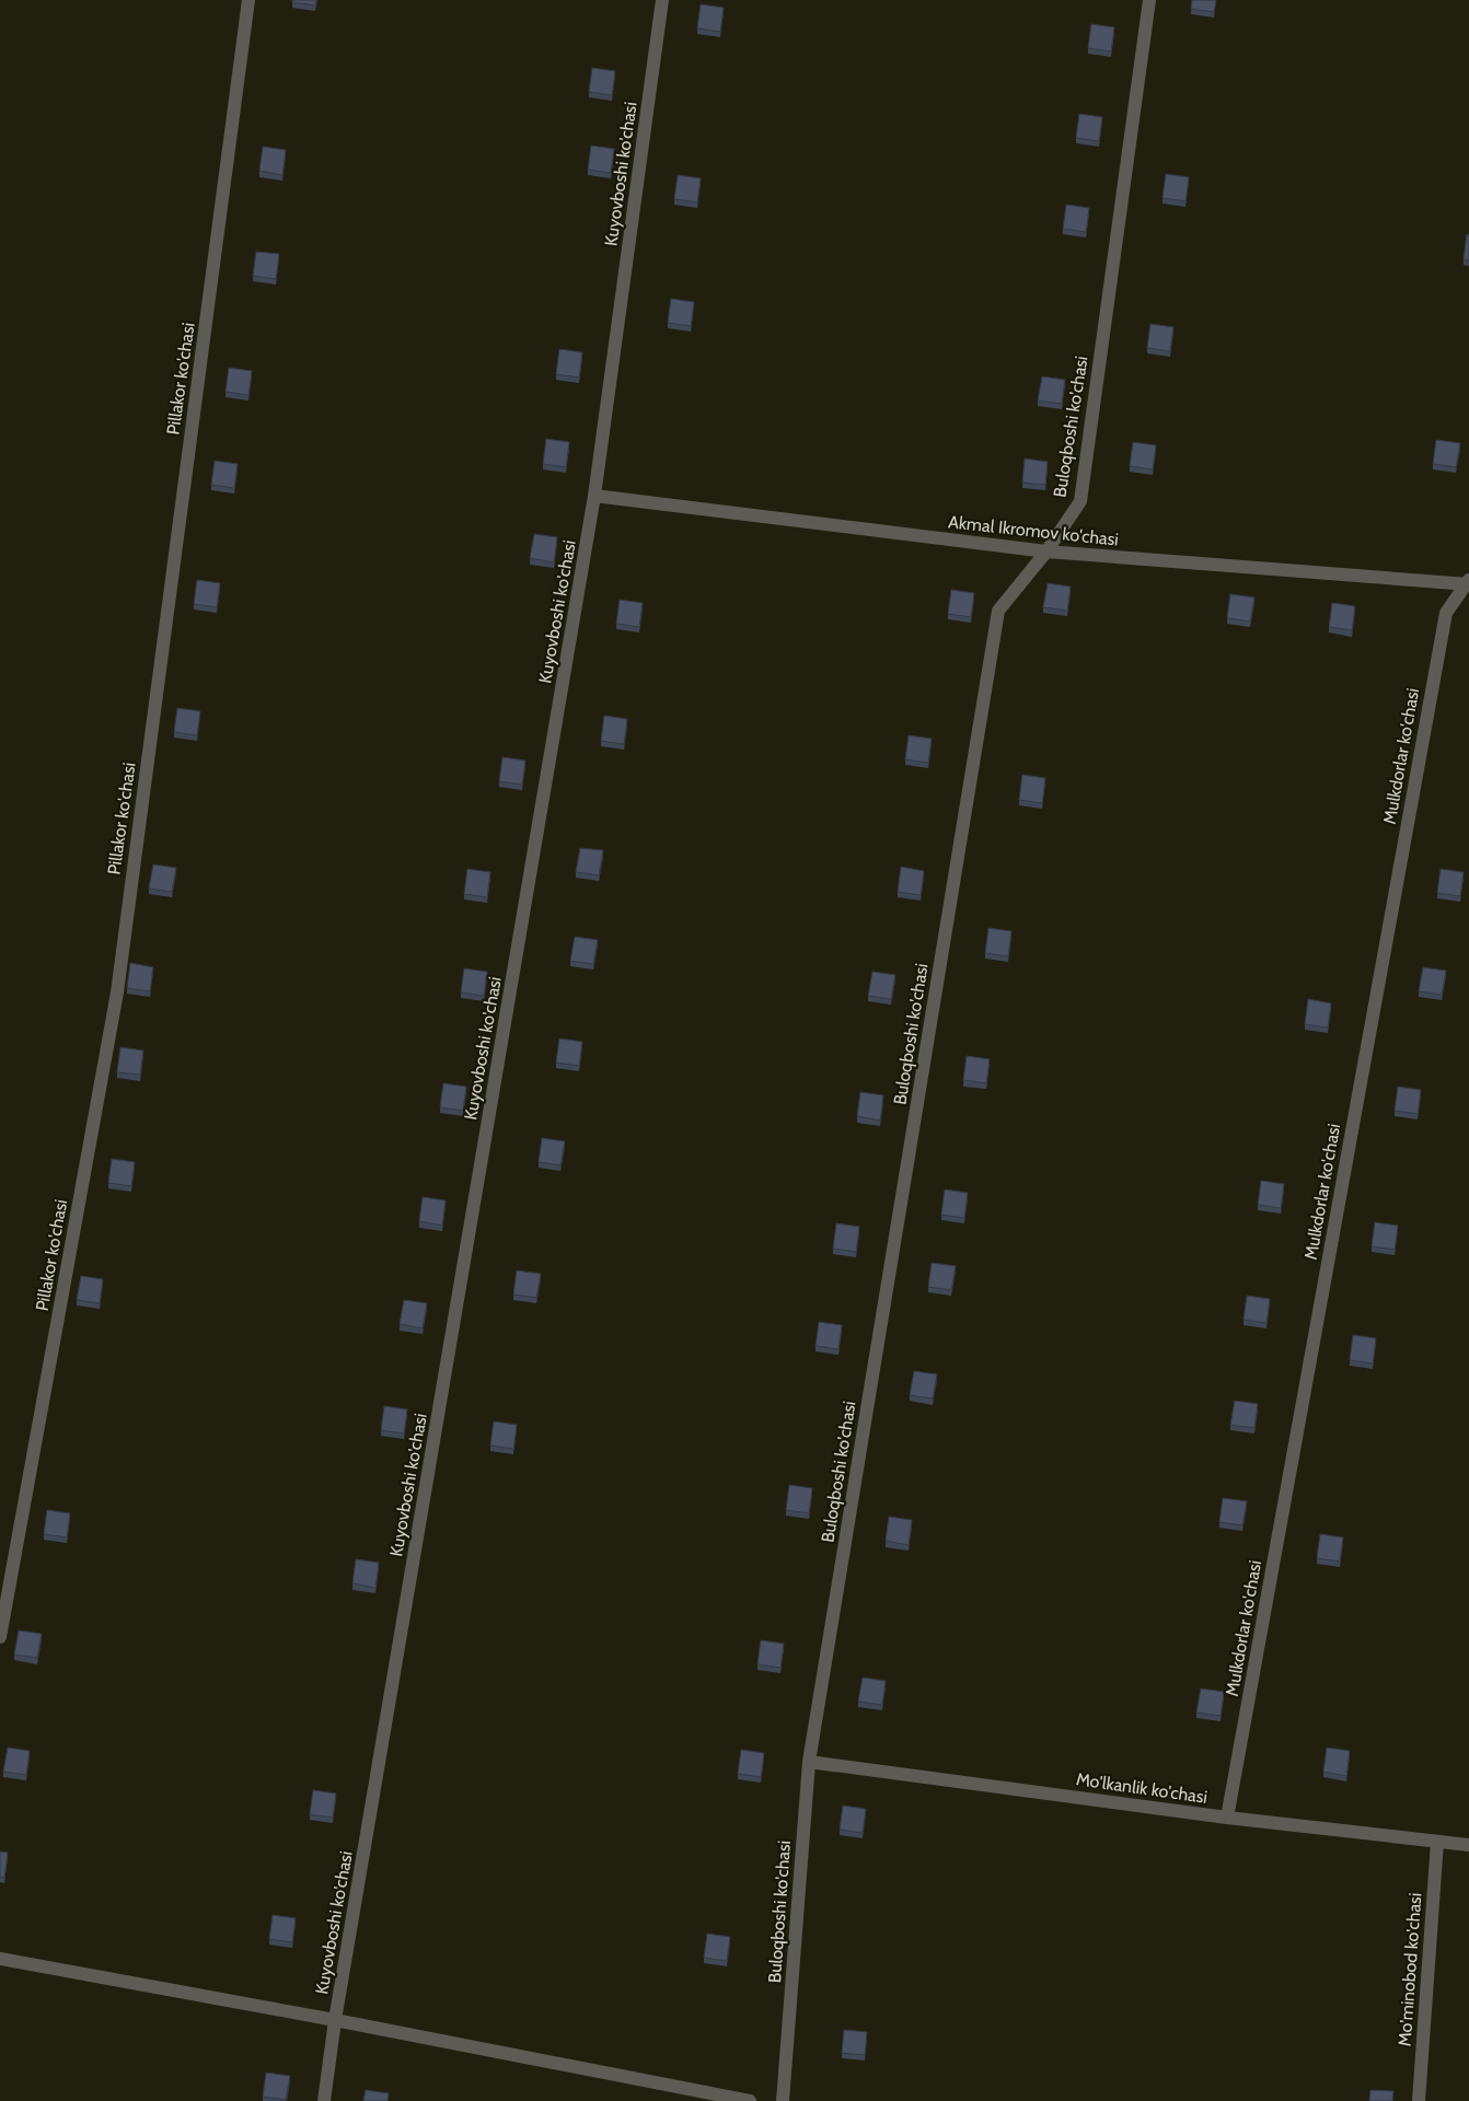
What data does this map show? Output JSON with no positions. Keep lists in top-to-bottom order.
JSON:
{
  "streets": {
    "street": [
      "Kuyovboshi ko'chasi",
      "Pillakor ko'chasi",
      "Buloqboshi ko'chasi",
      "Akmal Ikromov ko'chasi",
      "Mulkdorlar ko'chasi",
      "Mo'lkanlik ko'chasi",
      "Mo'minobod ko'chasi"
    ]
  },
  "crossings": [
    ["Kuyovboshi ko'chasi", "Akmal Ikromov ko'chasi"],
    ["Buloqboshi ko'chasi", "Akmal Ikromov ko'chasi"],
    ["Buloqboshi ko'chasi", "Mo'lkanlik ko'chasi"],
    ["Akmal Ikromov ko'chasi", "Mulkdorlar ko'chasi"],
    ["Mulkdorlar ko'chasi", "Mo'lkanlik ko'chasi"],
    ["Mo'lkanlik ko'chasi", "Mo'minobod ko'chasi"]
  ]
}
